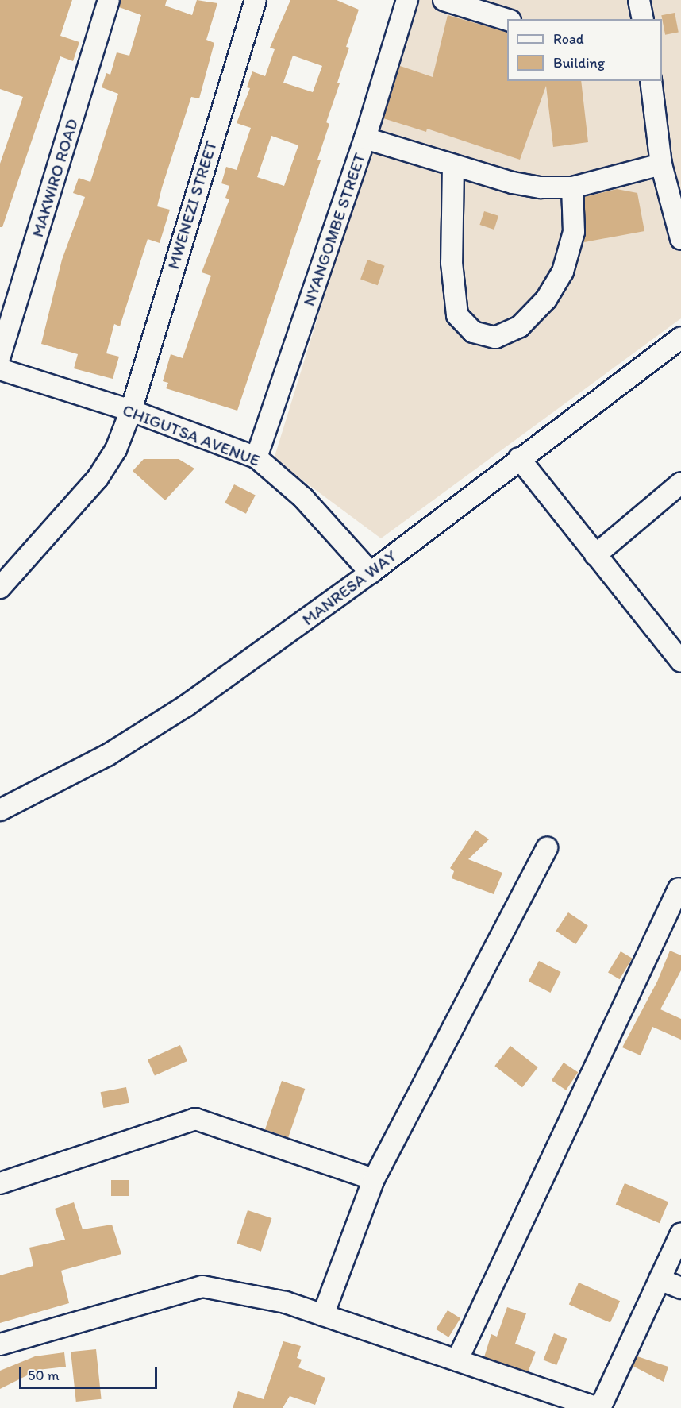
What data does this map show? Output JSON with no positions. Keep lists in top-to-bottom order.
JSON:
{
  "streets": {
    "street": [
      "MAKWIRO ROAD",
      "MWENEZI STREET",
      "NYANGOMBE STREET",
      "CHIGUTSA AVENUE",
      "MANRESA WAY"
    ]
  },
  "crossings": [
    ["MWENEZI STREET", "CHIGUTSA AVENUE"],
    ["NYANGOMBE STREET", "CHIGUTSA AVENUE"],
    ["CHIGUTSA AVENUE", "MANRESA WAY"]
  ],
  "legend": ["Road", "Building"],
  "scale_bar": "50 m"
}
